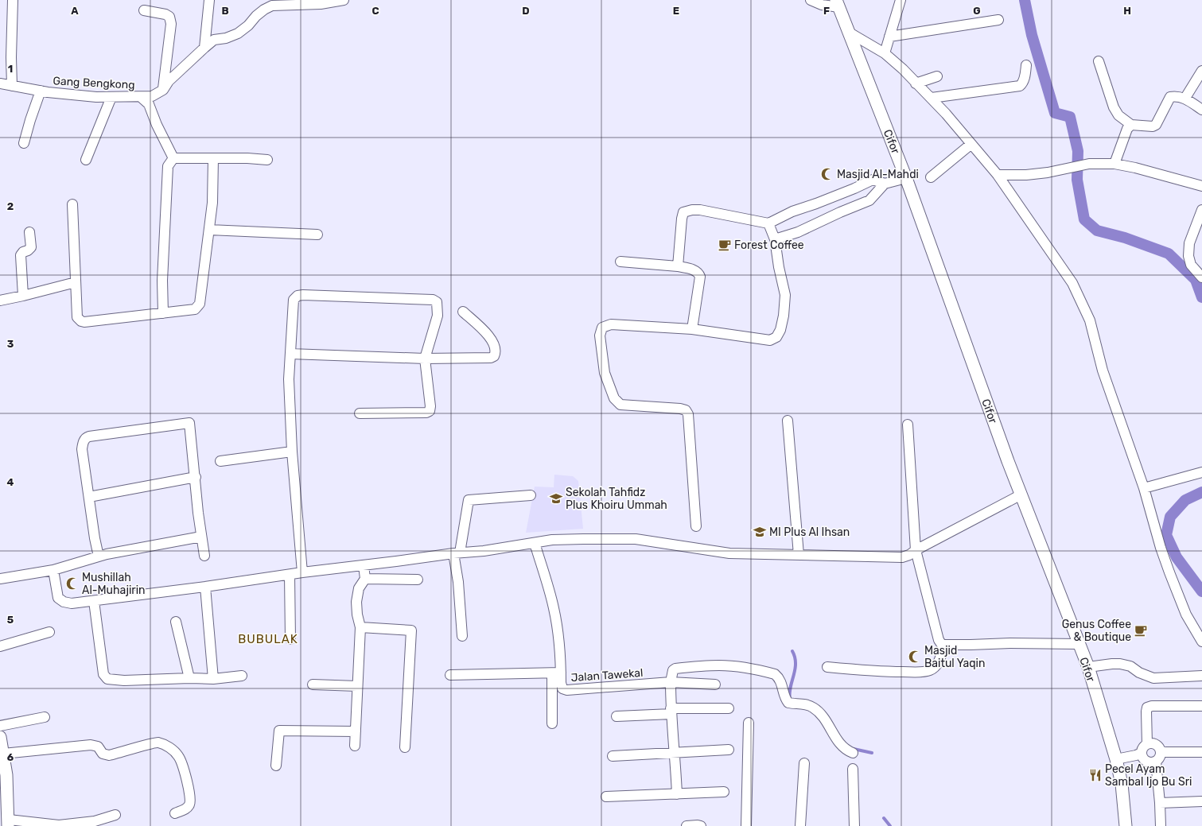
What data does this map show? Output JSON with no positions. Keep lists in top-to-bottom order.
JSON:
{
  "streets": {
    "street": ["Gang Bengkong", "Cifor", "Jalan Tawekal"]
  },
  "districts": ["BUBULAK"],
  "places": {
    "mosque": ["Masjid Al-Mahdi", "Mushillah Al-Muhajirin", "Masjid Baitul Yaqin"],
    "cafe": ["Forest Coffee", "Genus Coffee & Boutique"],
    "school or university": ["Sekolah Tahfidz Plus Khoiru Ummah", "MI Plus Al Ihsan"],
    "restaurant": ["Pecel Ayam Sambal Ijo Bu Sri"]
  },
  "grid": {
    "columns": [
      "A",
      "B",
      "C",
      "D",
      "E",
      "F",
      "G",
      "H"
    ],
    "rows": [
      "1",
      "2",
      "3",
      "4",
      "5",
      "6"
    ]
  }
}
